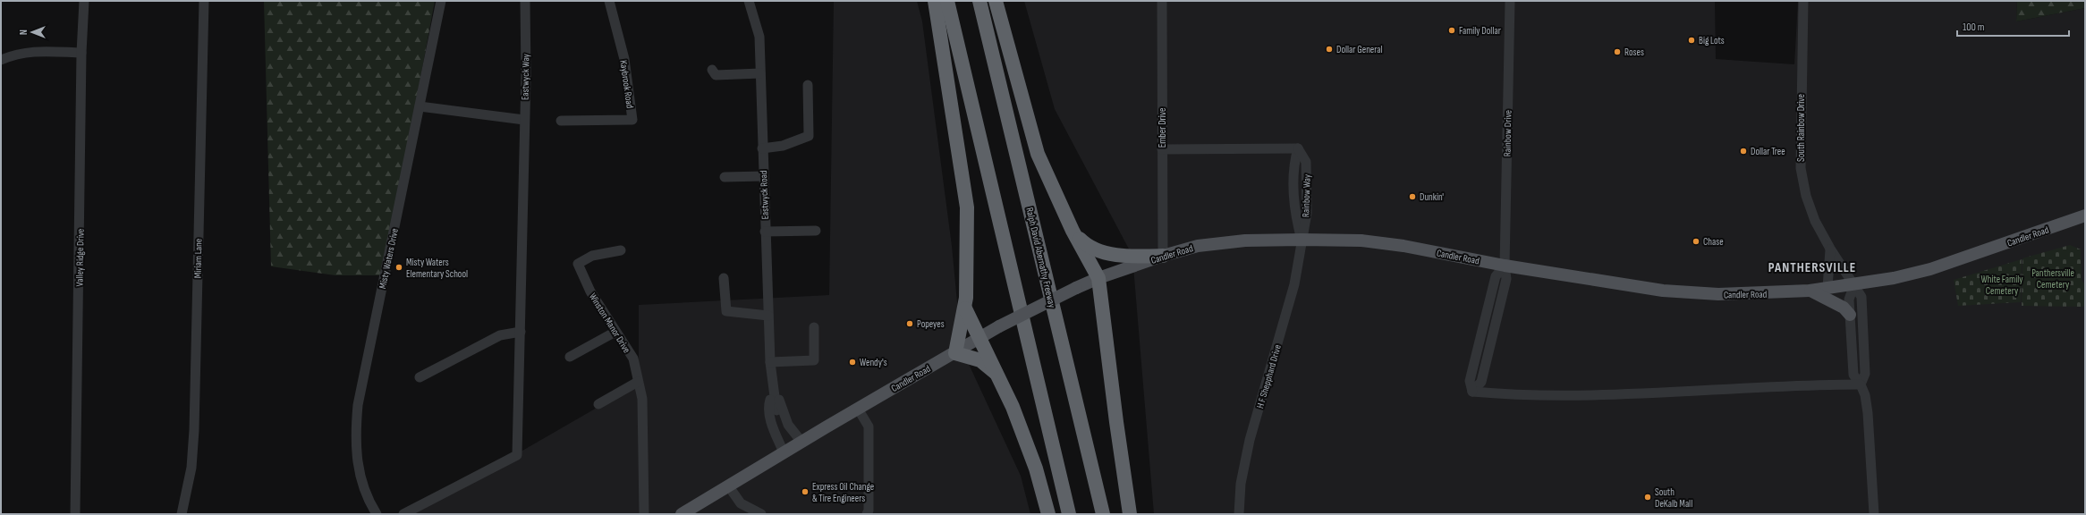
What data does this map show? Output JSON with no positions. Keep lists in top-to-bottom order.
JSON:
{
  "streets": {
    "highway": ["Ralph David Abernathy Freeway"],
    "main road": ["Candler Road"],
    "street": [
      "Eastwyck Way",
      "Kaybrook Road",
      "Ember Drive",
      "South Rainbow Drive",
      "Rainbow Drive",
      "Eastwyck Road",
      "Rainbow Way",
      "Valley Ridge Drive",
      "Miriam Lane",
      "Misty Waters Drive",
      "Winston Manor Drive",
      "H F Shepphard Drive"
    ]
  },
  "crossings": [
    ["Ember Drive", "Rainbow Way"],
    ["Ember Drive", "Candler Road"],
    ["South Rainbow Drive", "Rainbow Drive"],
    ["South Rainbow Drive", "Candler Road"],
    ["Rainbow Drive", "Candler Road"],
    ["Eastwyck Road", "Candler Road"],
    ["Rainbow Way", "Candler Road"],
    ["Rainbow Way", "H F Shepphard Drive"],
    ["Candler Road", "H F Shepphard Drive"]
  ],
  "districts": ["PANTHERSVILLE"],
  "parks": ["Panthersville Cemetery", "White Family Cemetery"],
  "places": [
    "Family Dollar",
    "Big Lots",
    "Dollar General",
    "Roses",
    "Dollar Tree",
    "Dunkin'",
    "Chase",
    "Misty Waters Elementary School",
    "Popeyes",
    "Wendy's",
    "Express Oil Change & Tire Engineers",
    "South DeKalb Mall"
  ],
  "scale_bar": "100 m",
  "north": "left"
}
